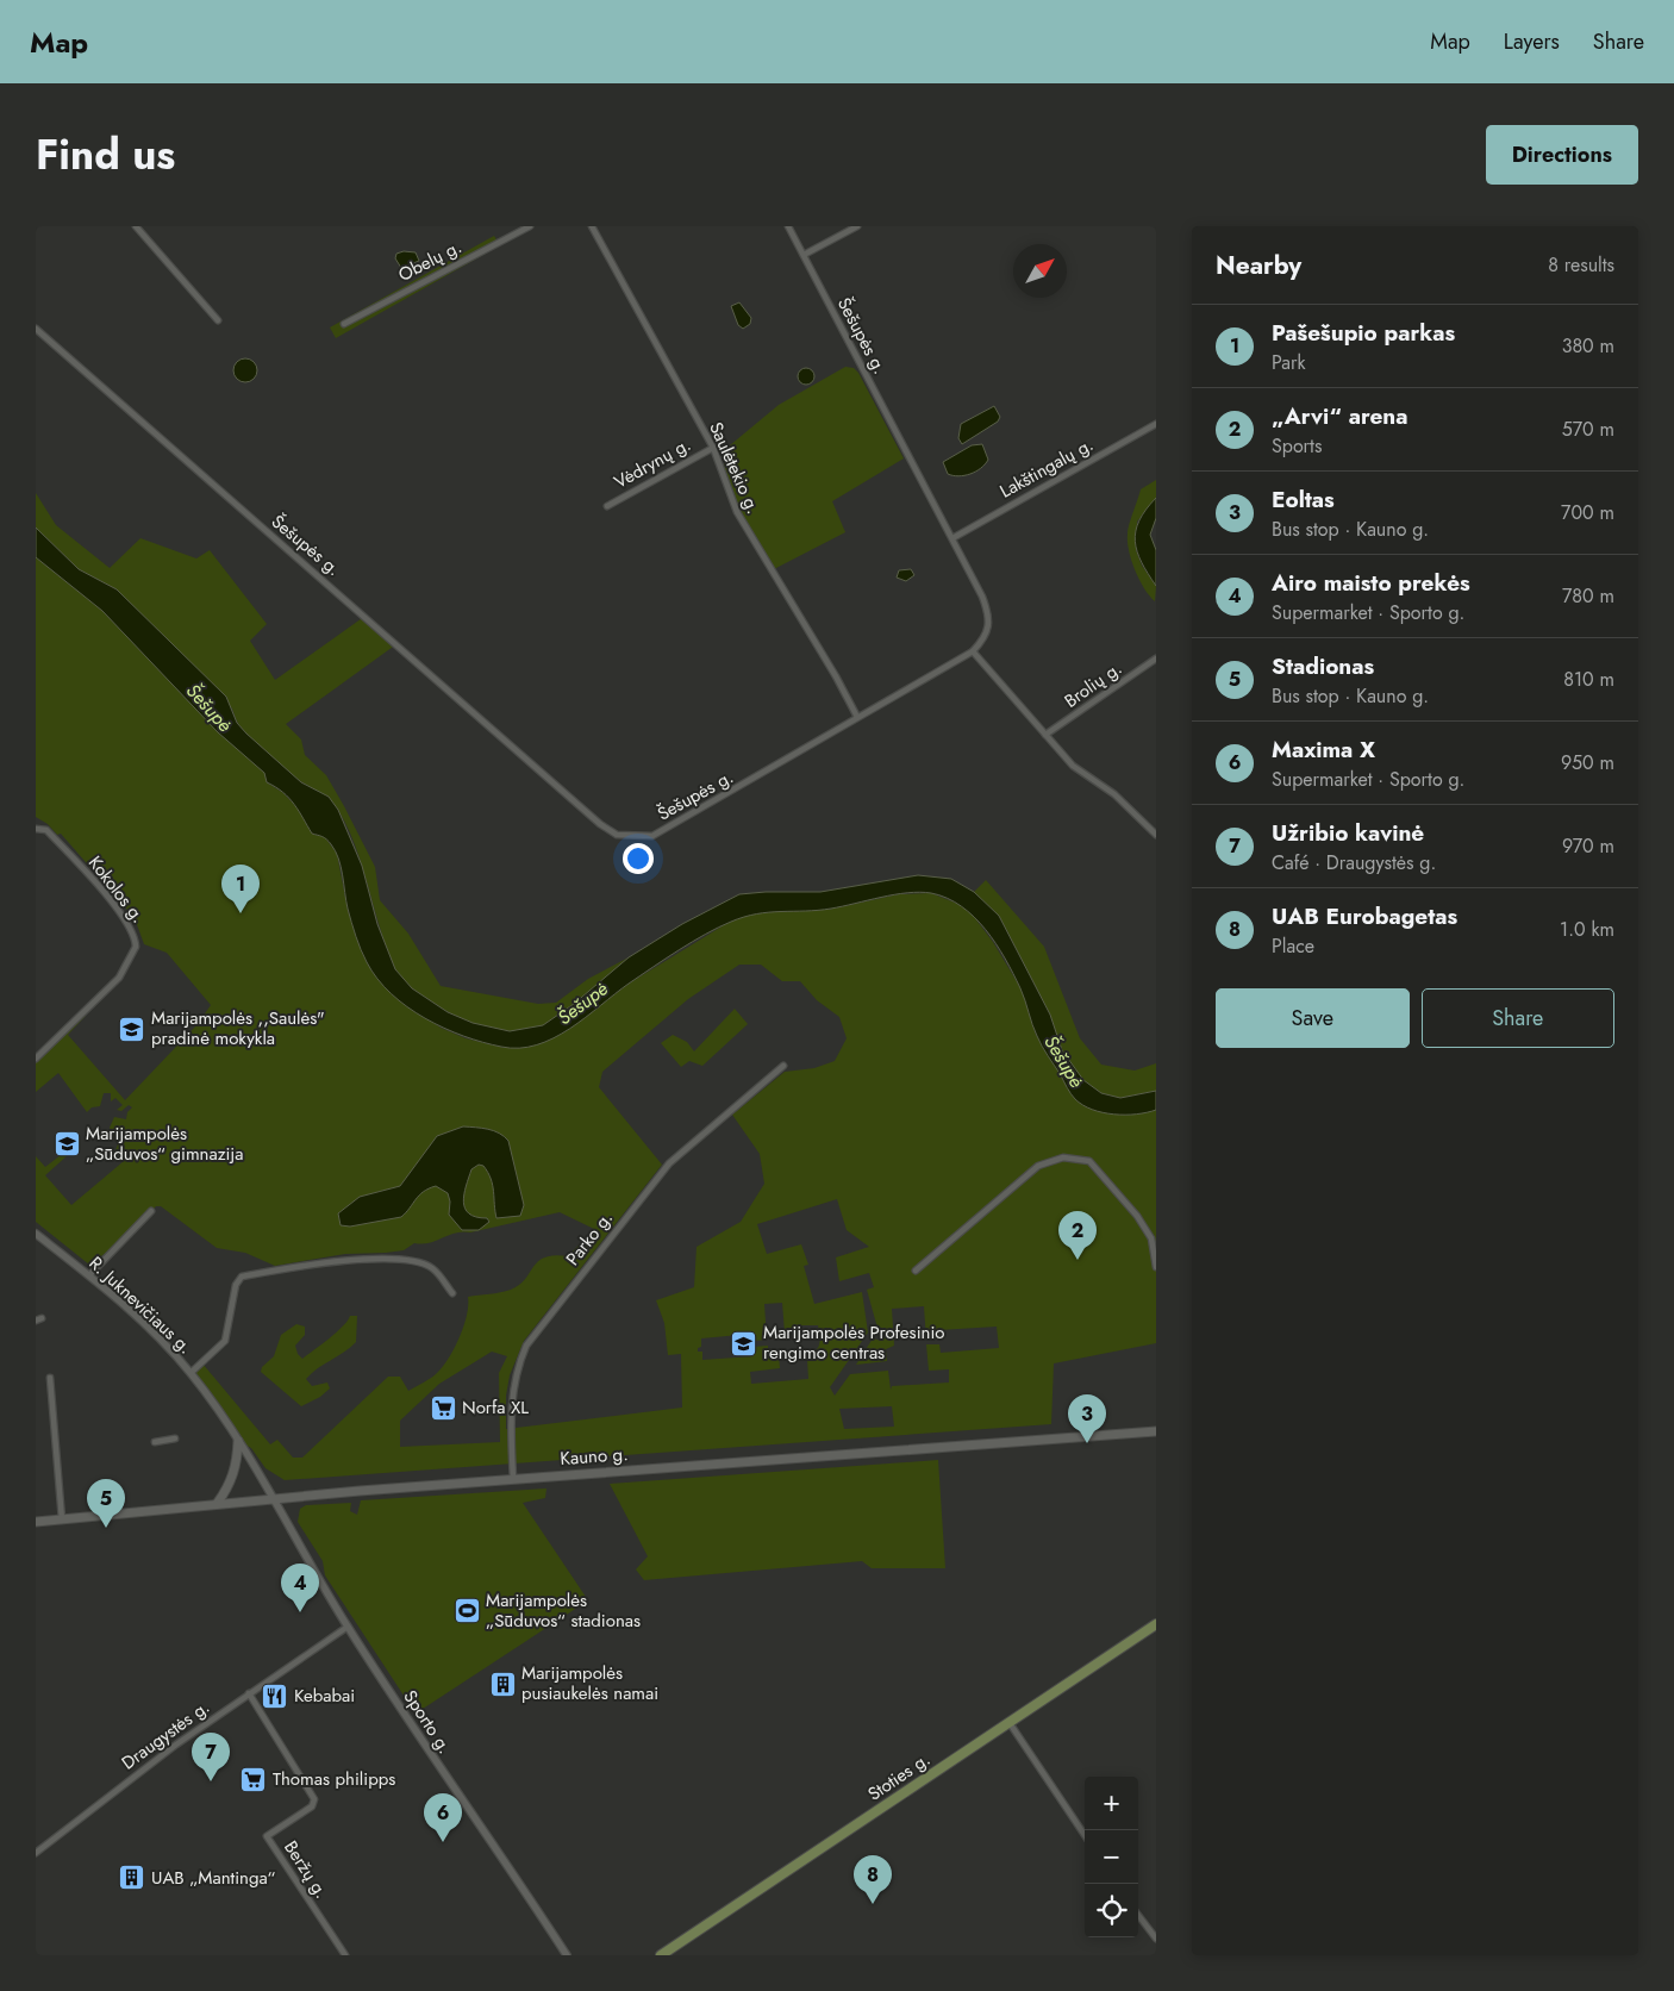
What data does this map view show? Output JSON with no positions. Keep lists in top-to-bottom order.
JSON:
{
  "streets": {
    "main road": ["Kauno g.", "Stoties g."],
    "street": [
      "Obelų g.",
      "Šešupės g.",
      "Vėdrynų g.",
      "Saulėtekio g.",
      "Lakštingalų g.",
      "Brolių g.",
      "Kokolos g.",
      "Parko g.",
      "R. Juknevičiaus g.",
      "Sporto g.",
      "Draugystės g.",
      "Beržų g."
    ]
  },
  "crossings": [
    ["Šešupės g.", "Saulėtekio g."],
    ["Šešupės g.", "Lakštingalų g."],
    ["Vėdrynų g.", "Saulėtekio g."],
    ["Parko g.", "Kauno g."],
    ["R. Juknevičiaus g.", "Kauno g."],
    ["R. Juknevičiaus g.", "Sporto g."],
    ["Kauno g.", "Sporto g."],
    ["Sporto g.", "Draugystės g."],
    ["Draugystės g.", "Beržų g."]
  ],
  "water": ["Šešupė"],
  "places": {
    "school or university": ["Marijampolės ,,Saulės\" pradinė mokykla", "Marijampolės „Sūduvos“ gimnazija", "Marijampolės Profesinio rengimo centras"],
    "supermarket": ["Norfa XL", "Thomas philipps"],
    "sports": ["Marijampolės „Sūduvos“ stadionas"],
    "building": ["Marijampolės pusiaukelės namai", "UAB „Mantinga“"],
    "restaurant": ["Kebabai"]
  },
  "north": "top right",
  "page": {
    "header": "Map",
    "nav": ["Map", "Layers", "Share"],
    "title": "Find us",
    "buttons": [
      "Directions",
      ["Save", "Share"]
    ],
    "heading": ["Nearby", "8 results"],
    "list": [
      {
        "mark": "1",
        "name": "Pašešupio parkas",
        "note": "Park",
        "value": "380 m"
      },
      {
        "mark": "2",
        "name": "„Arvi“ arena",
        "note": "Sports",
        "value": "570 m"
      },
      {
        "mark": "3",
        "name": "Eoltas",
        "note": "Bus stop · Kauno g.",
        "value": "700 m"
      },
      {
        "mark": "4",
        "name": "Airo maisto prekės",
        "note": "Supermarket · Sporto g.",
        "value": "780 m"
      },
      {
        "mark": "5",
        "name": "Stadionas",
        "note": "Bus stop · Kauno g.",
        "value": "810 m"
      },
      {
        "mark": "6",
        "name": "Maxima X",
        "note": "Supermarket · Sporto g.",
        "value": "950 m"
      },
      {
        "mark": "7",
        "name": "Užribio kavinė",
        "note": "Café · Draugystės g.",
        "value": "970 m"
      },
      {
        "mark": "8",
        "name": "UAB Eurobagetas",
        "note": "Place",
        "value": "1.0 km"
      }
    ],
    "pins": [
      "1",
      "2",
      "3",
      "5",
      "4",
      "7",
      "6",
      "8"
    ],
    "map_buttons": ["+", "−"]
  }
}
